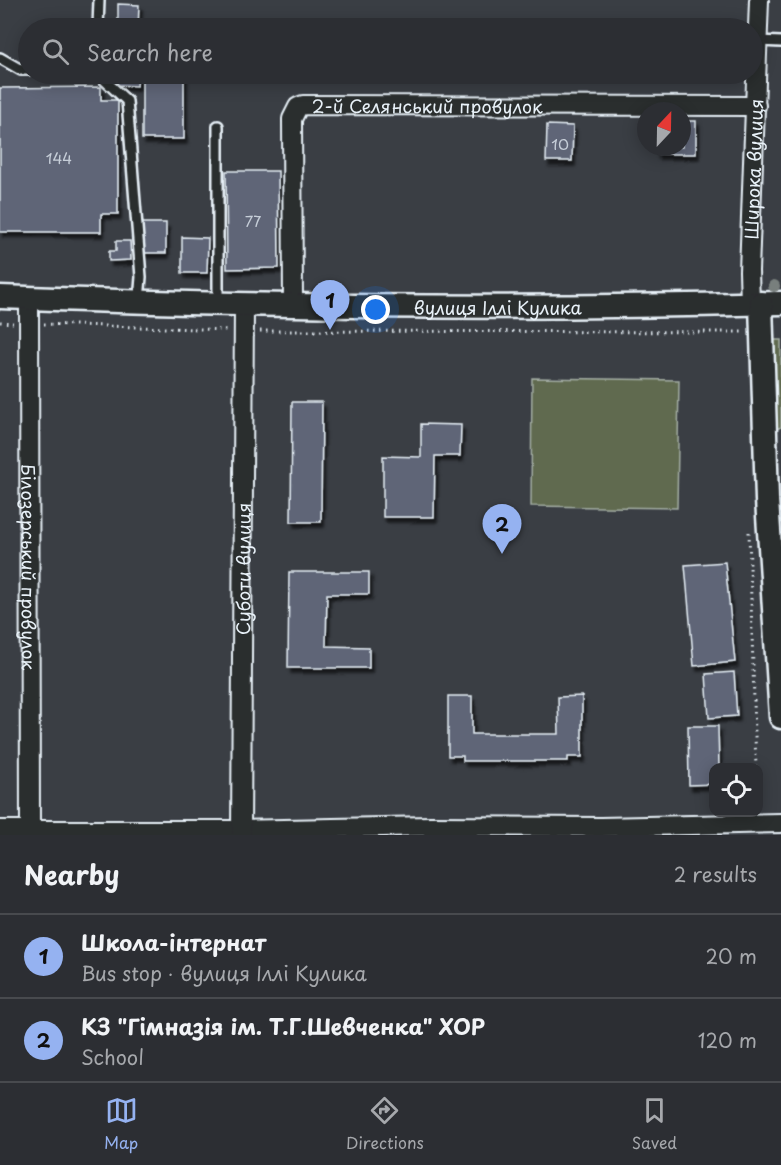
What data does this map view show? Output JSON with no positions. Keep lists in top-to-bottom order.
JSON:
{
  "streets": {
    "street": [
      "2-й Селянський провулок",
      "Широка вулиця",
      "вулиця Іллі Кулика",
      "Білозерський провулок",
      "Суботи вулиця"
    ]
  },
  "crossings": [
    ["2-й Селянський провулок", "Широка вулиця"],
    ["2-й Селянський провулок", "вулиця Іллі Кулика"],
    ["Широка вулиця", "вулиця Іллі Кулика"],
    ["вулиця Іллі Кулика", "Білозерський провулок"],
    ["вулиця Іллі Кулика", "Суботи вулиця"]
  ],
  "house_numbers": ["10", "144", "77"],
  "north": "top",
  "page": {
    "search": "Search here",
    "pins": ["1", "2"],
    "heading": ["Nearby", "2 results"],
    "list": [
      {
        "mark": "1",
        "name": "Школа-інтернат",
        "note": "Bus stop · вулиця Іллі Кулика",
        "value": "20 m"
      },
      {
        "mark": "2",
        "name": "КЗ \"Гімназія ім. Т.Г.Шевченка\" ХОР",
        "note": "School",
        "value": "120 m"
      }
    ],
    "nav": ["Map", "Directions", "Saved"]
  }
}
